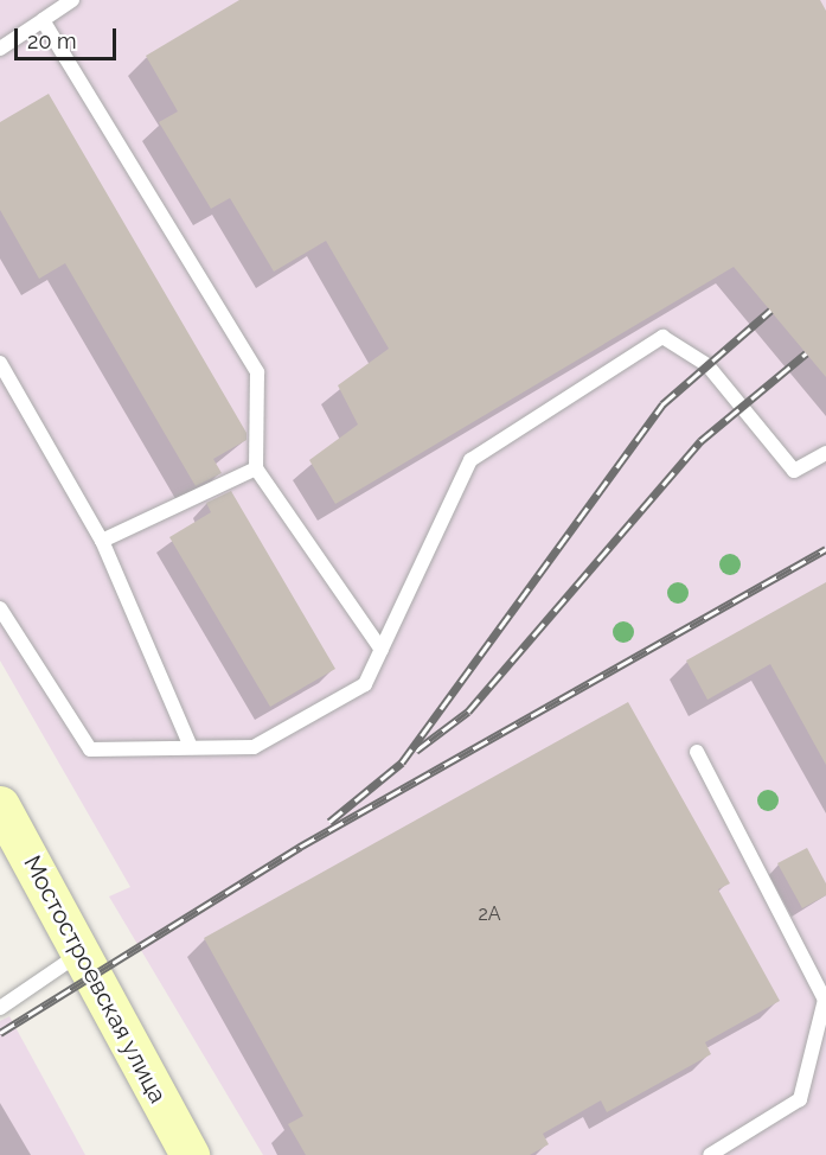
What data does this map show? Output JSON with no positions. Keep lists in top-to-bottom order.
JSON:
{
  "streets": {
    "main road": ["Мостостроевская улица"]
  },
  "house_numbers": ["2А"],
  "scale_bar": "20 m"
}
